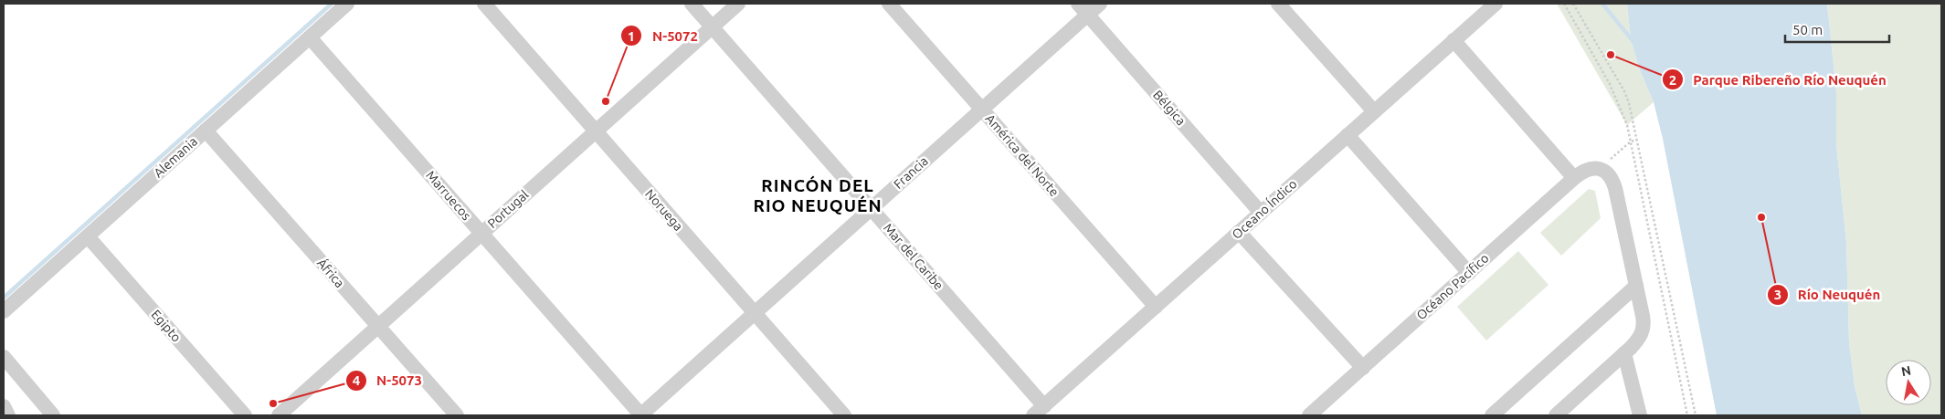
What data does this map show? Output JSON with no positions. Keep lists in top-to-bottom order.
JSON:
{
  "streets": {
    "street": [
      "Bélgica",
      "América del Norte",
      "Alemania",
      "Francia",
      "Marruecos",
      "Portugal",
      "Oceano Índico",
      "Noruega",
      "Mar del Caribe",
      "África",
      "Océano Pacífico",
      "Egipto"
    ]
  },
  "crossings": [
    ["Bélgica", "Francia"],
    ["Bélgica", "Oceano Índico"],
    ["América del Norte", "Francia"],
    ["América del Norte", "Oceano Índico"],
    ["Alemania", "Marruecos"],
    ["Alemania", "África"],
    ["Alemania", "Egipto"],
    ["Francia", "Marruecos"],
    ["Francia", "Noruega"],
    ["Francia", "Mar del Caribe"],
    ["Marruecos", "Portugal"],
    ["Portugal", "Noruega"],
    ["Portugal", "Mar del Caribe"],
    ["Portugal", "África"],
    ["Oceano Índico", "Mar del Caribe"]
  ],
  "districts": ["RINCÓN DEL RIO NEUQUÉN"],
  "places": [
    "Parque Ribereño Río Neuquén",
    "N-5072",
    "Río Neuquén",
    "N-5073"
  ],
  "scale_bar": "50 m",
  "north": "top"
}
